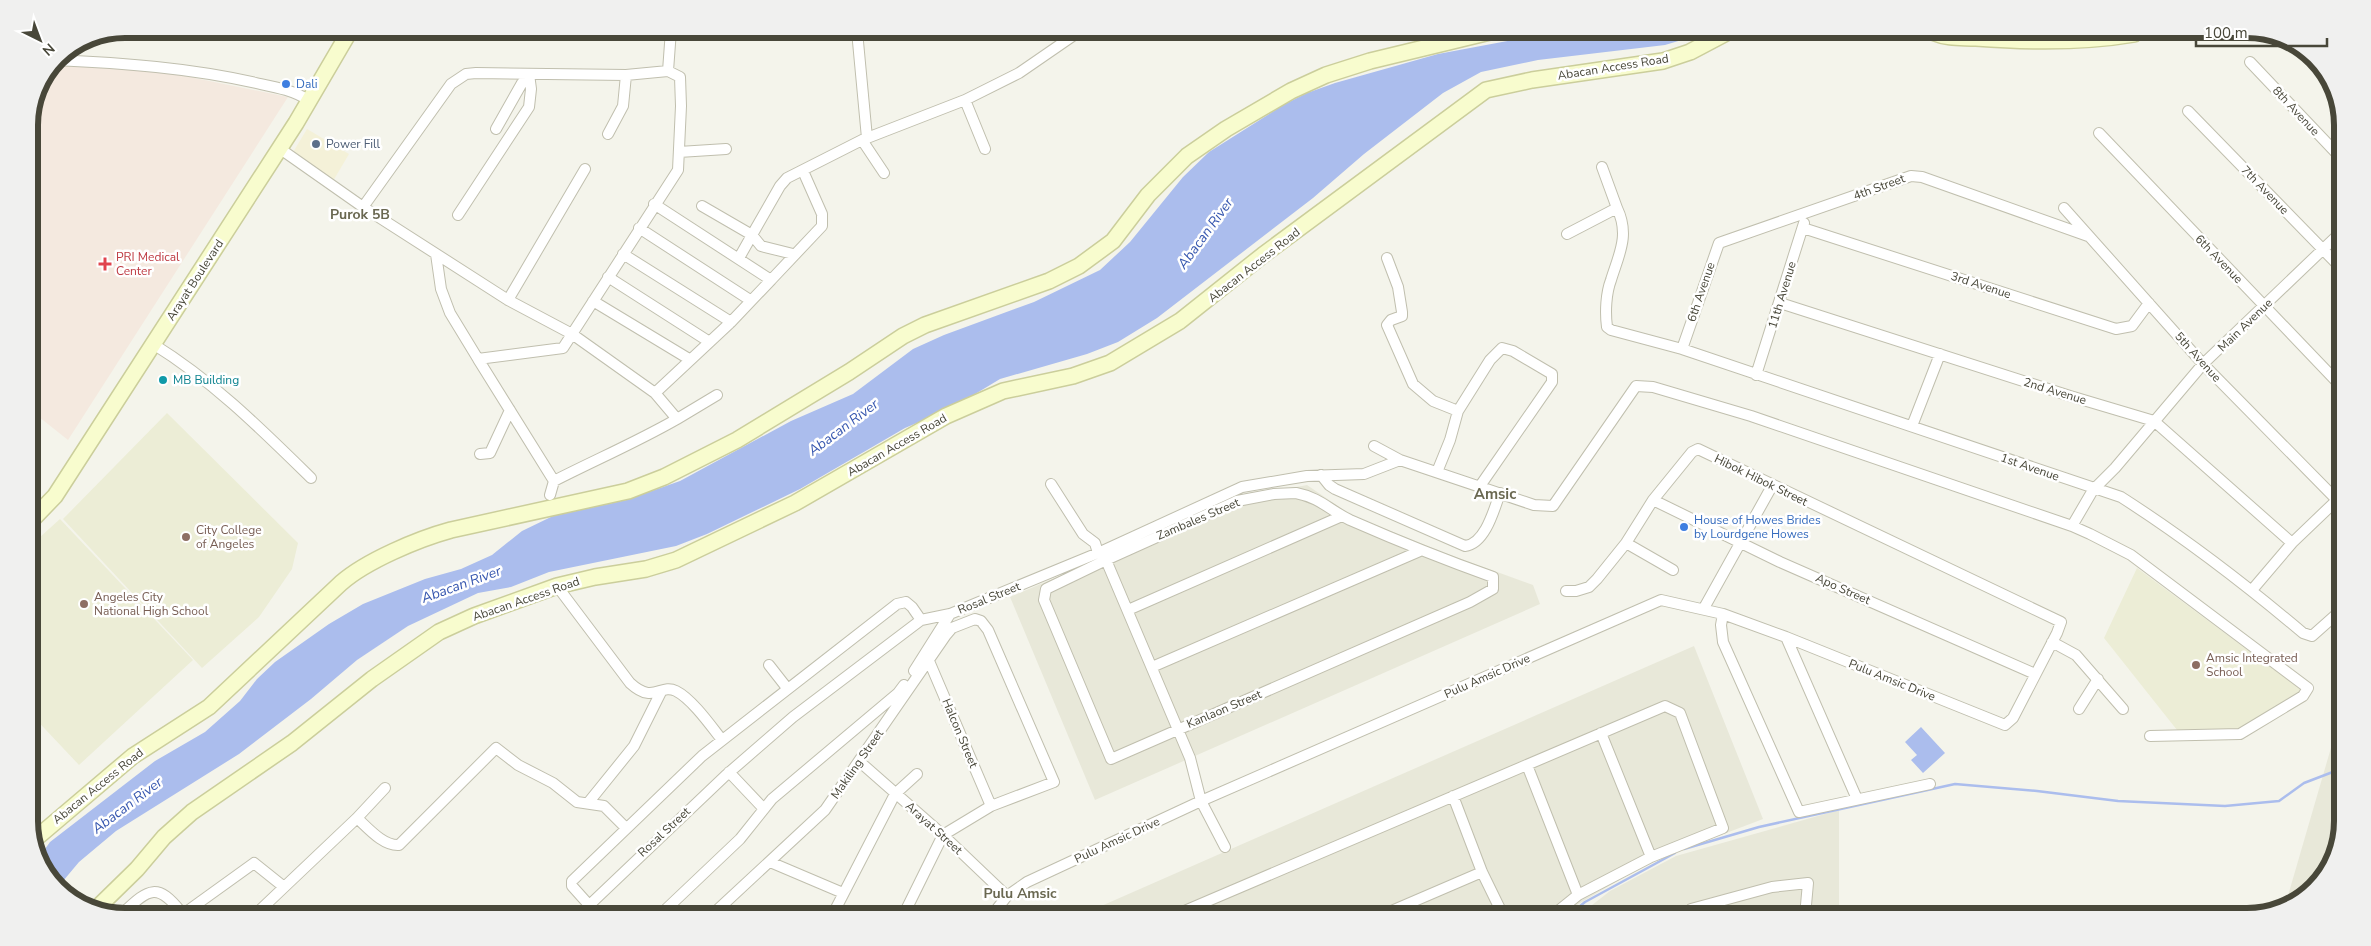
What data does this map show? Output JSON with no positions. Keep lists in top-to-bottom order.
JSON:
{
  "streets": {
    "street": [
      "Abacan Access Road",
      "8th Avenue",
      "4th Street",
      "7th Avenue",
      "6th Avenue",
      "Arayat Boulevard",
      "3rd Avenue",
      "11th Avenue",
      "Main Avenue",
      "5th Avenue",
      "2nd Avenue",
      "1st Avenue",
      "Hibok Hibok Street",
      "Zambales Street",
      "Apo Street",
      "Rosal Street",
      "Pulu Amsic Drive",
      "Kanlaon Street",
      "Halcon Street",
      "Makiling Street",
      "Arayat Street"
    ]
  },
  "crossings": [
    ["4th Street", "6th Avenue"],
    ["4th Street", "11th Avenue"],
    ["4th Street", "5th Avenue"],
    ["7th Avenue", "Main Avenue"],
    ["6th Avenue", "Main Avenue"],
    ["6th Avenue", "1st Avenue"],
    ["3rd Avenue", "11th Avenue"],
    ["3rd Avenue", "5th Avenue"],
    ["11th Avenue", "2nd Avenue"],
    ["11th Avenue", "1st Avenue"],
    ["Main Avenue", "5th Avenue"],
    ["Main Avenue", "2nd Avenue"],
    ["Main Avenue", "1st Avenue"],
    ["Hibok Hibok Street", "Apo Street"],
    ["Zambales Street", "Rosal Street"],
    ["Zambales Street", "Kanlaon Street"],
    ["Apo Street", "Pulu Amsic Drive"],
    ["Pulu Amsic Drive", "Arayat Street"],
    ["Halcon Street", "Makiling Street"],
    ["Makiling Street", "Arayat Street"]
  ],
  "districts": ["Purok 5B", "Amsic", "Pulu Amsic"],
  "water": ["Abacan River"],
  "places": {
    "other": [
      "Dali",
      "Power Fill",
      "MB Building",
      "House of Howes Brides by Lourdgene Howes",
      "City College of Angeles",
      "Angeles City National High School",
      "Amsic Integrated School"
    ],
    "health": ["PRI Medical Center"]
  },
  "scale_bar": "100 m",
  "north": "bottom right"
}
